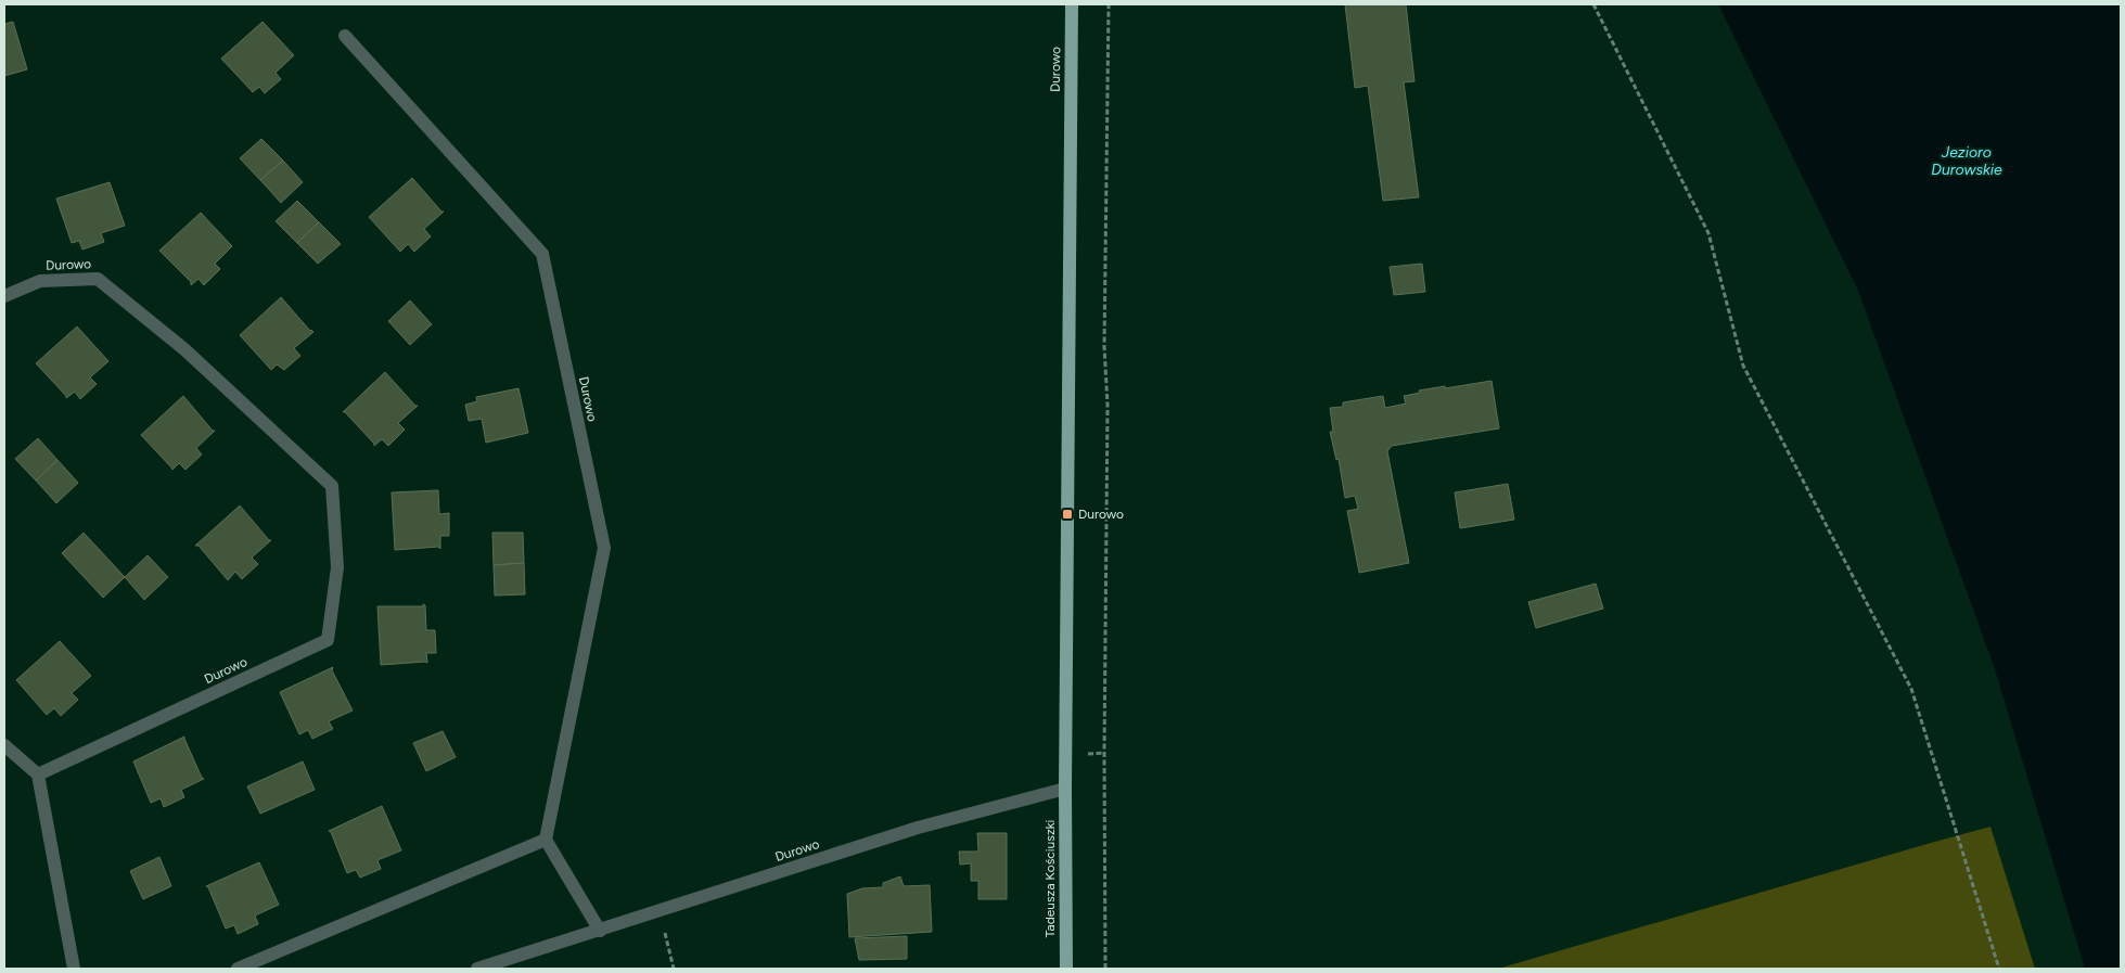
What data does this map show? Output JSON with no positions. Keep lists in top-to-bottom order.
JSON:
{
  "streets": {
    "main road": ["Durowo", "Tadeusza Kościuszki"]
  },
  "crossings": [
    ["Durowo", "Tadeusza Kościuszki"]
  ],
  "water": ["Jezioro Durowskie"],
  "places": {
    "transit": ["Durowo"]
  }
}
